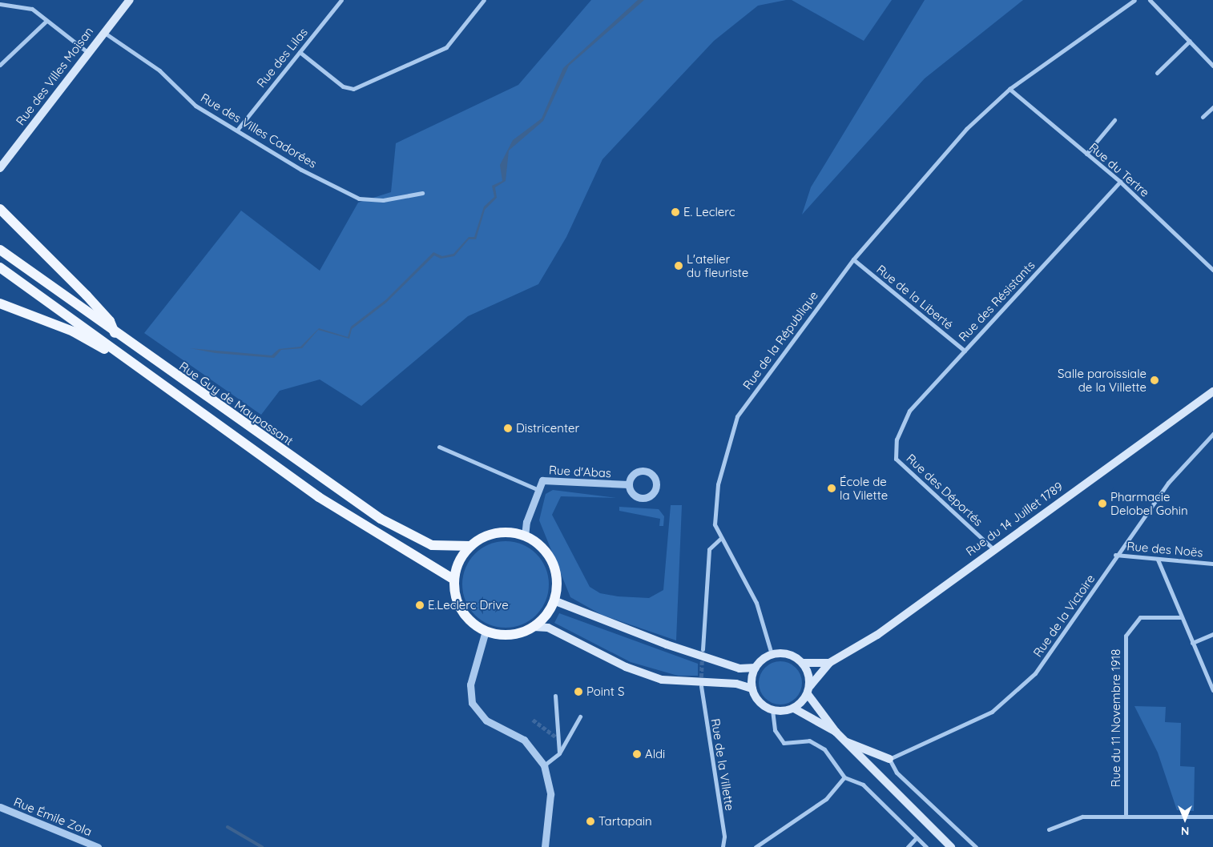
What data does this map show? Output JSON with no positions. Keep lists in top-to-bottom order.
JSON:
{
  "streets": {
    "main road": ["Rue des Villes Moisan", "Rue Guy de Maupassant", "Rue du 14 Juillet 1789"],
    "street": [
      "Rue des Lilas",
      "Rue des Villes Cadorées",
      "Rue du Tertre",
      "Rue de la Liberté",
      "Rue des Résistants",
      "Rue de la République",
      "Rue d'Abas",
      "Rue des Déportés",
      "Rue des Noës",
      "Rue de la Victoire",
      "Rue du 11 Novembre 1918",
      "Rue de la Villette",
      "Rue Émile Zola"
    ]
  },
  "crossings": [
    ["Rue des Lilas", "Rue des Villes Cadorées"],
    ["Rue des Villes Moisan", "Rue des Villes Cadorées"],
    ["Rue du Tertre", "Rue des Résistants"],
    ["Rue du Tertre", "Rue de la République"],
    ["Rue de la Liberté", "Rue des Résistants"],
    ["Rue de la Liberté", "Rue de la République"],
    ["Rue des Résistants", "Rue des Déportés"],
    ["Rue de la République", "Rue du 14 Juillet 1789"],
    ["Rue Guy de Maupassant", "Rue d'Abas"],
    ["Rue des Déportés", "Rue du 14 Juillet 1789"],
    ["Rue des Noës", "Rue de la Victoire"]
  ],
  "places": [
    "E. Leclerc",
    "L'atelier du fleuriste",
    "Salle paroissiale de la Villette",
    "Districenter",
    "École de la Vilette",
    "Pharmacie Delobel Gohin",
    "E.Leclerc Drive",
    "Point S",
    "Aldi",
    "Tartapain"
  ],
  "north": "bottom"
}
